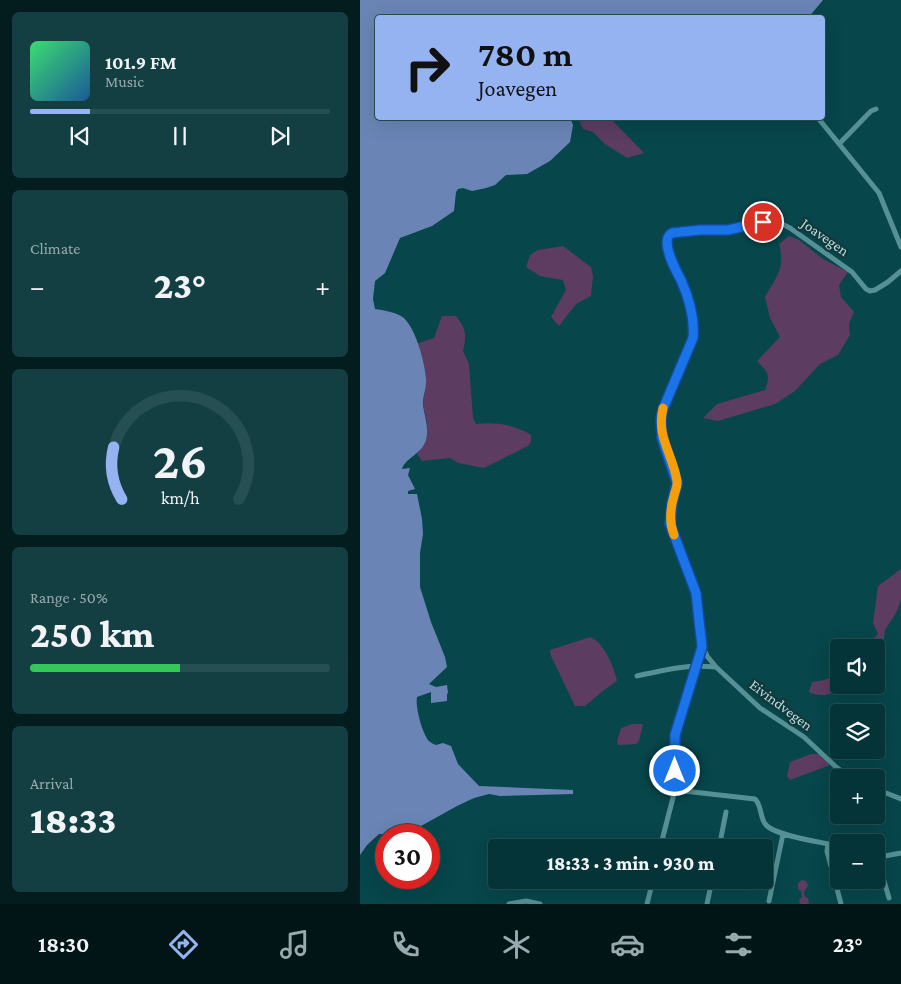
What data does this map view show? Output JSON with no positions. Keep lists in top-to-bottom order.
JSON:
{
  "streets": {
    "street": ["Joavegen", "Eivindvegen"]
  },
  "crossings": [
    ["Joavegen", "Eivindvegen"]
  ],
  "page": {
    "turn": ["780 m", "Joavegen"],
    "song": ["101.9 FM", "Music"],
    "tile": [
      "Climate",
      ["Range · 50%", "250 km"],
      ["Arrival", "18:33"]
    ],
    "heat": ["−", "23°", "+"],
    "map_buttons": ["+", "−"],
    "limit": "30",
    "trip": "18:33 · 3 min · 930 m",
    "tabs": ["18:30", "23°"],
    "gauge": ["26", "km/h"]
  }
}
